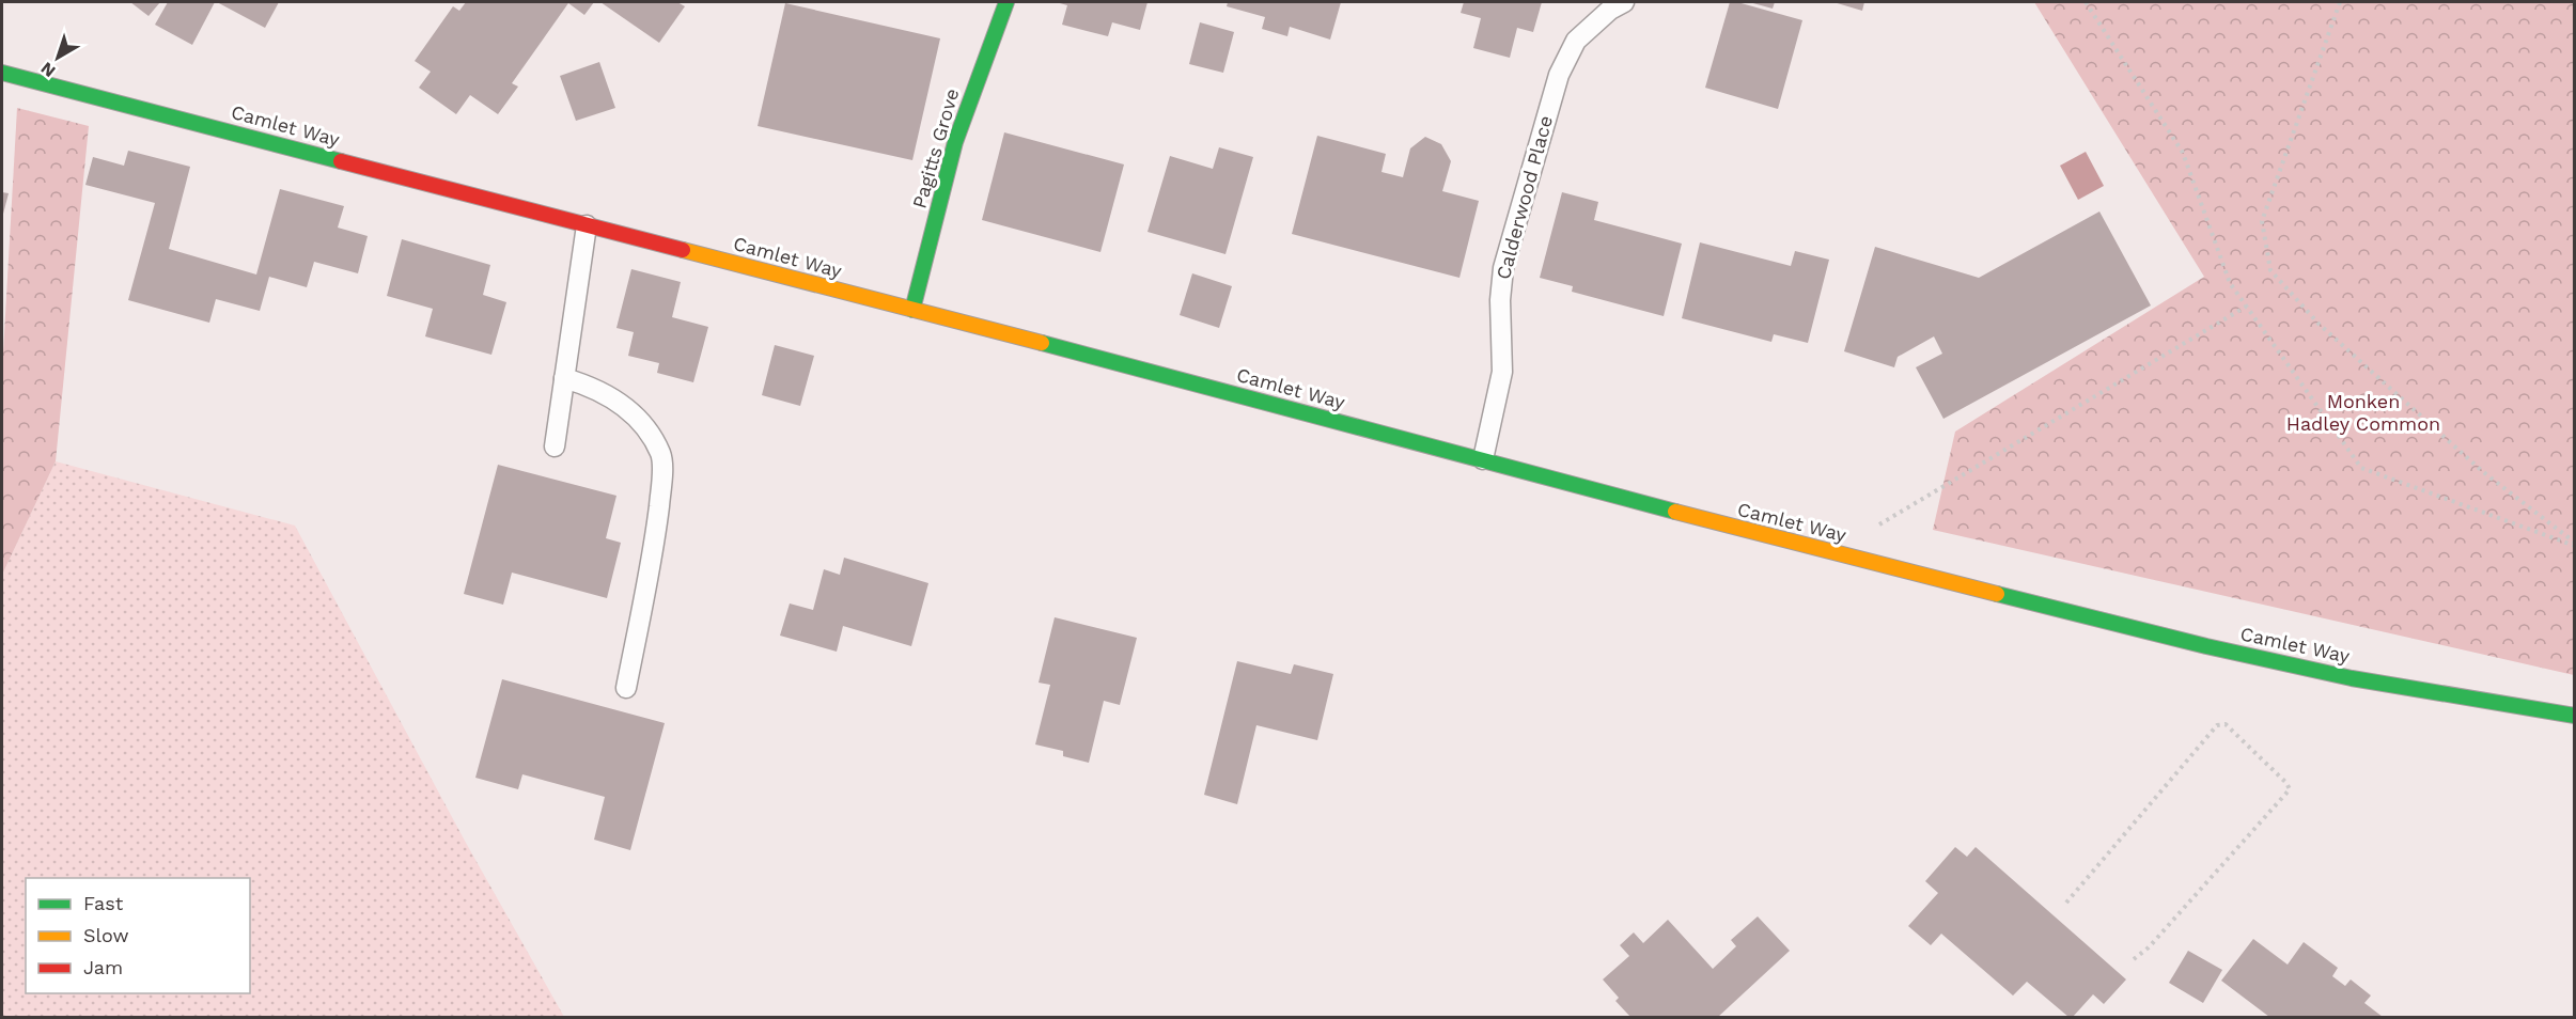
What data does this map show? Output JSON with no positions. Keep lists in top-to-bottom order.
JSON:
{
  "streets": {
    "street": ["Camlet Way", "Pagitts Grove"],
    "lane": ["Calderwood Place"]
  },
  "crossings": [
    ["Camlet Way", "Pagitts Grove"],
    ["Camlet Way", "Calderwood Place"]
  ],
  "parks": ["Monken Hadley Common"],
  "legend": ["Fast", "Slow", "Jam"],
  "north": "bottom left"
}
